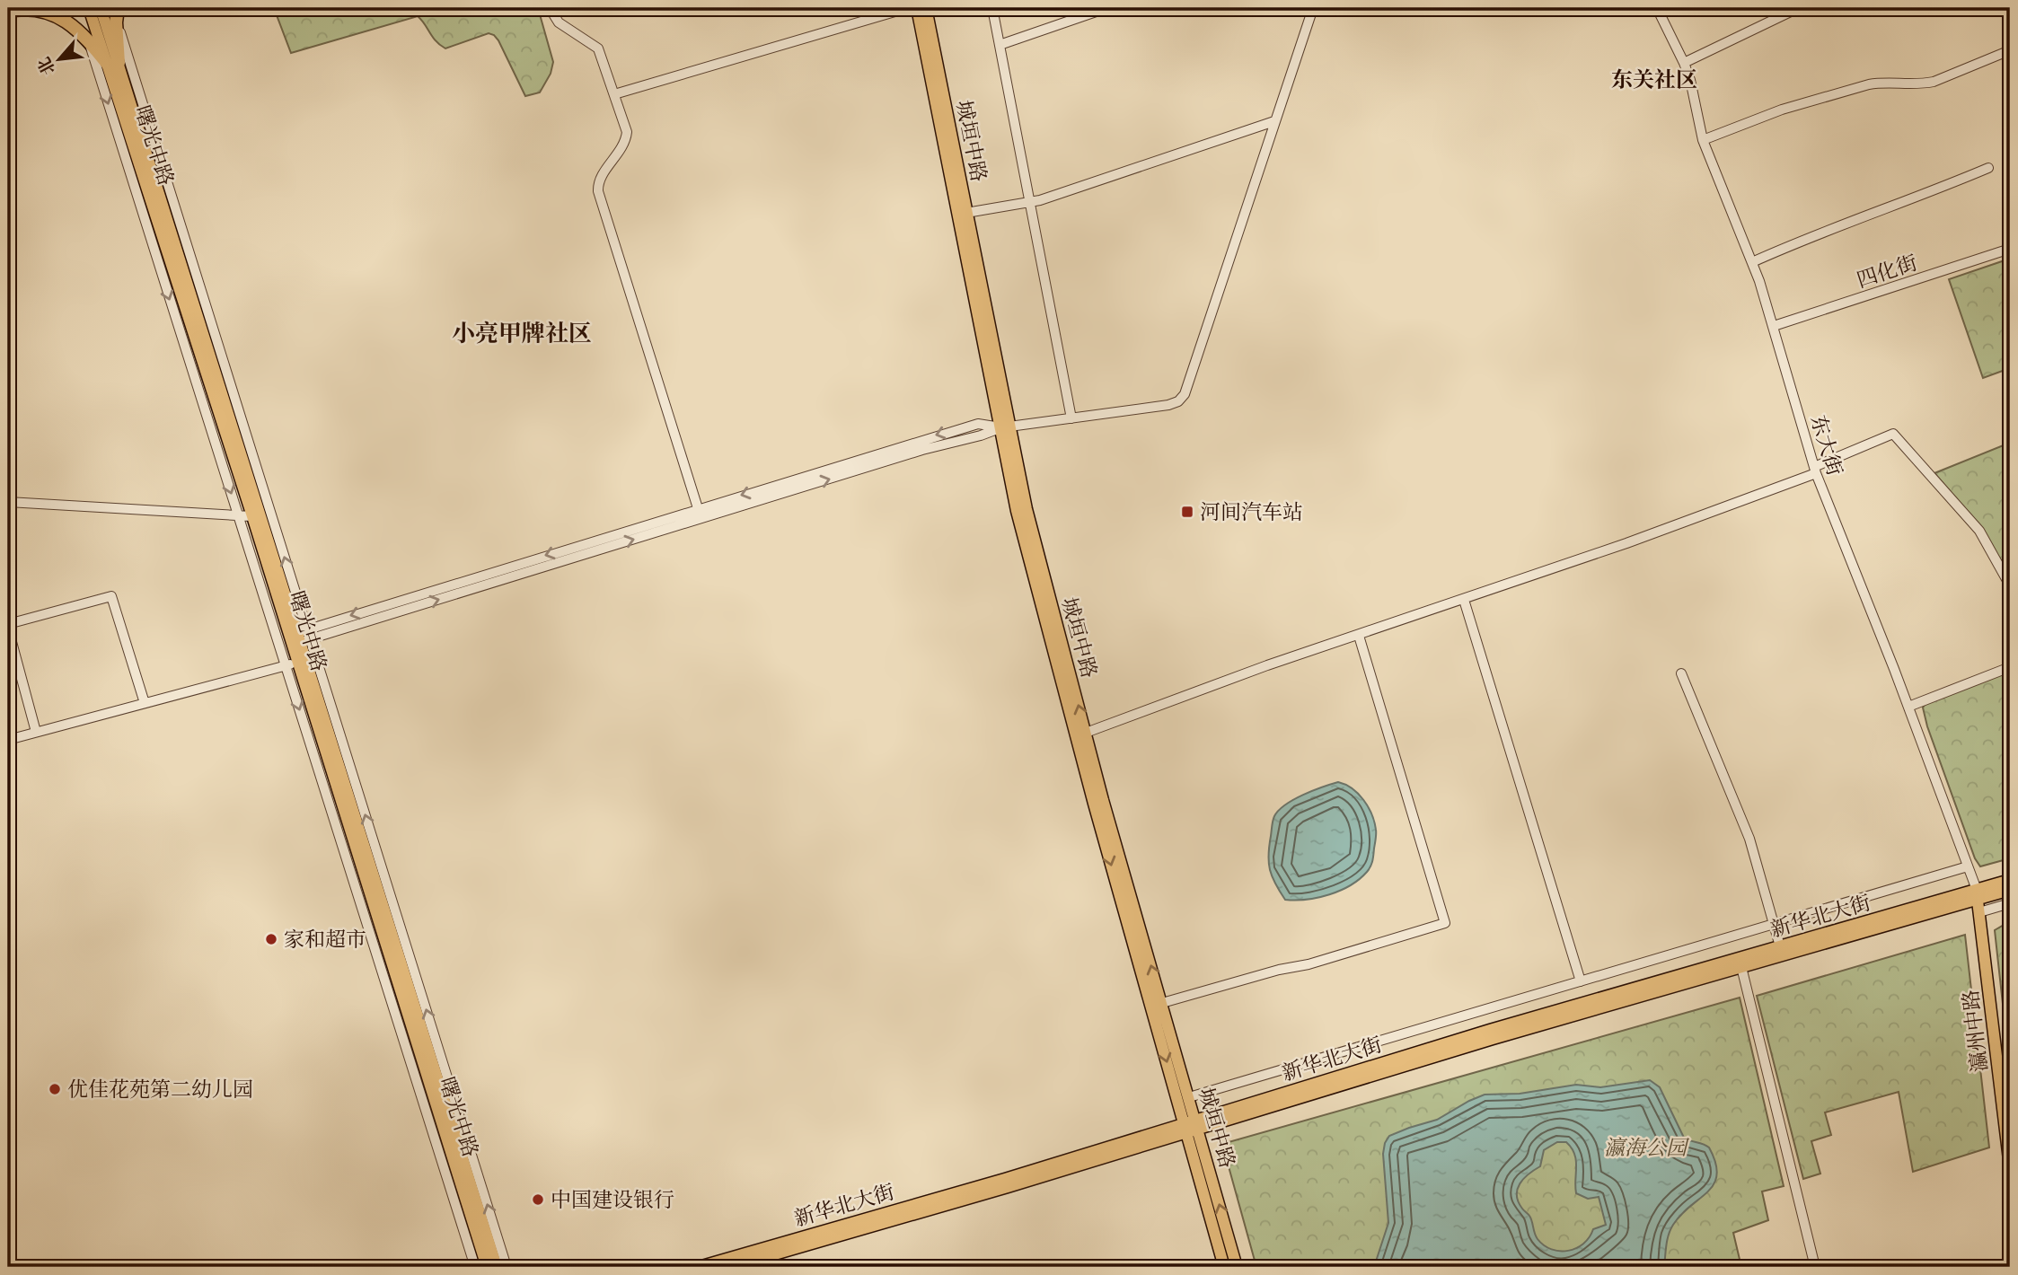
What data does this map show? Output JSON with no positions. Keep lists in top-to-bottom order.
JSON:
{
  "streets": {
    "main road": [
      "城垣中路",
      "曙光中路",
      "新华北大街",
      "瀛州中路"
    ],
    "street": ["四化街", "东大街"]
  },
  "crossings": [
    ["城垣中路", "新华北大街"],
    ["四化街", "东大街"],
    ["东大街", "新华北大街"],
    ["东大街", "瀛州中路"],
    ["新华北大街", "瀛州中路"]
  ],
  "districts": ["东关社区", "小亮甲牌社区"],
  "parks": ["瀛海公园"],
  "places": {
    "transit": ["河间汽车站"],
    "other": ["家和超市", "优佳花苑第二幼儿园", "中国建设银行"]
  },
  "north": "bottom left"
}
